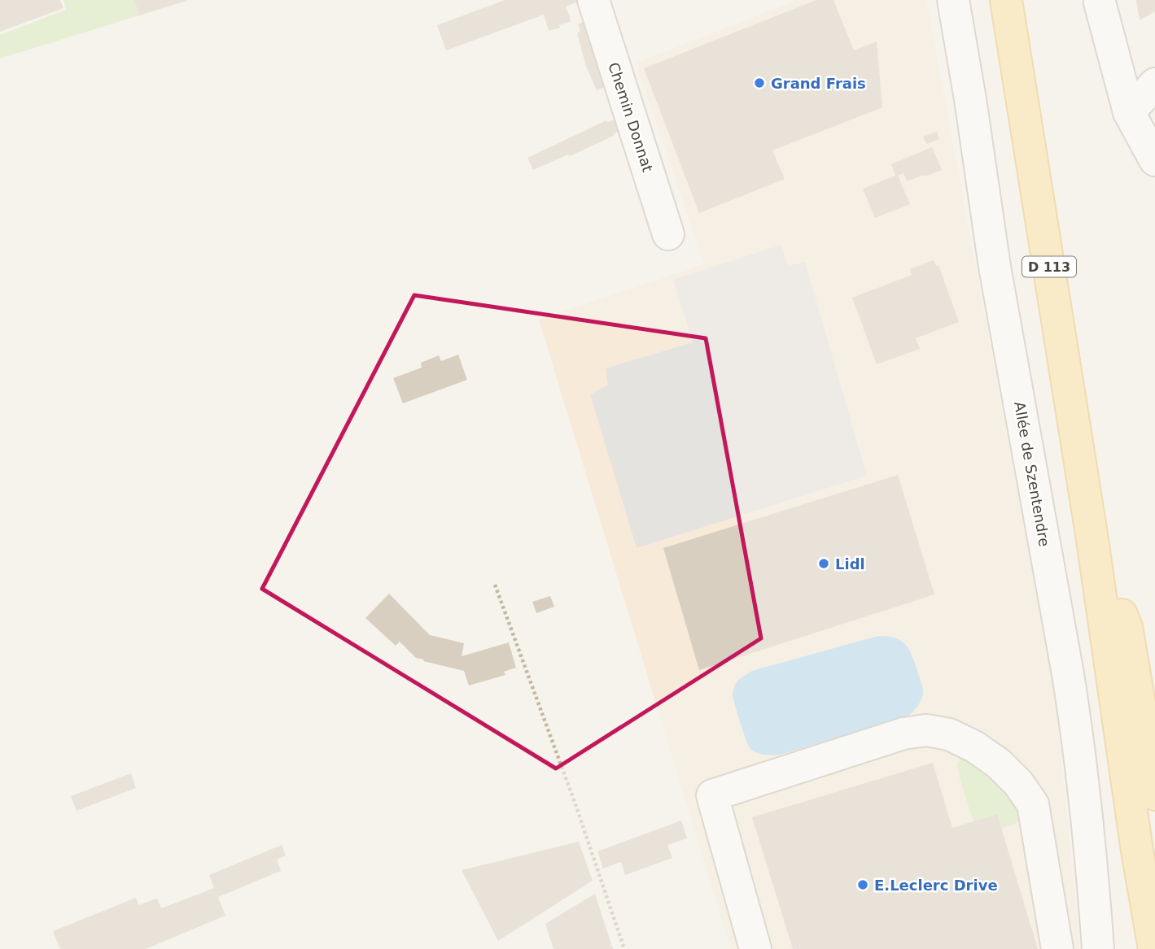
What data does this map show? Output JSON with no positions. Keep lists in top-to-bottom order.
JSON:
{
  "streets": {
    "main road": ["D 113"],
    "street": ["Chemin Donnat", "Allée de Szentendre"]
  },
  "places": ["Grand Frais", "Lidl", "E.Leclerc Drive"]
}
